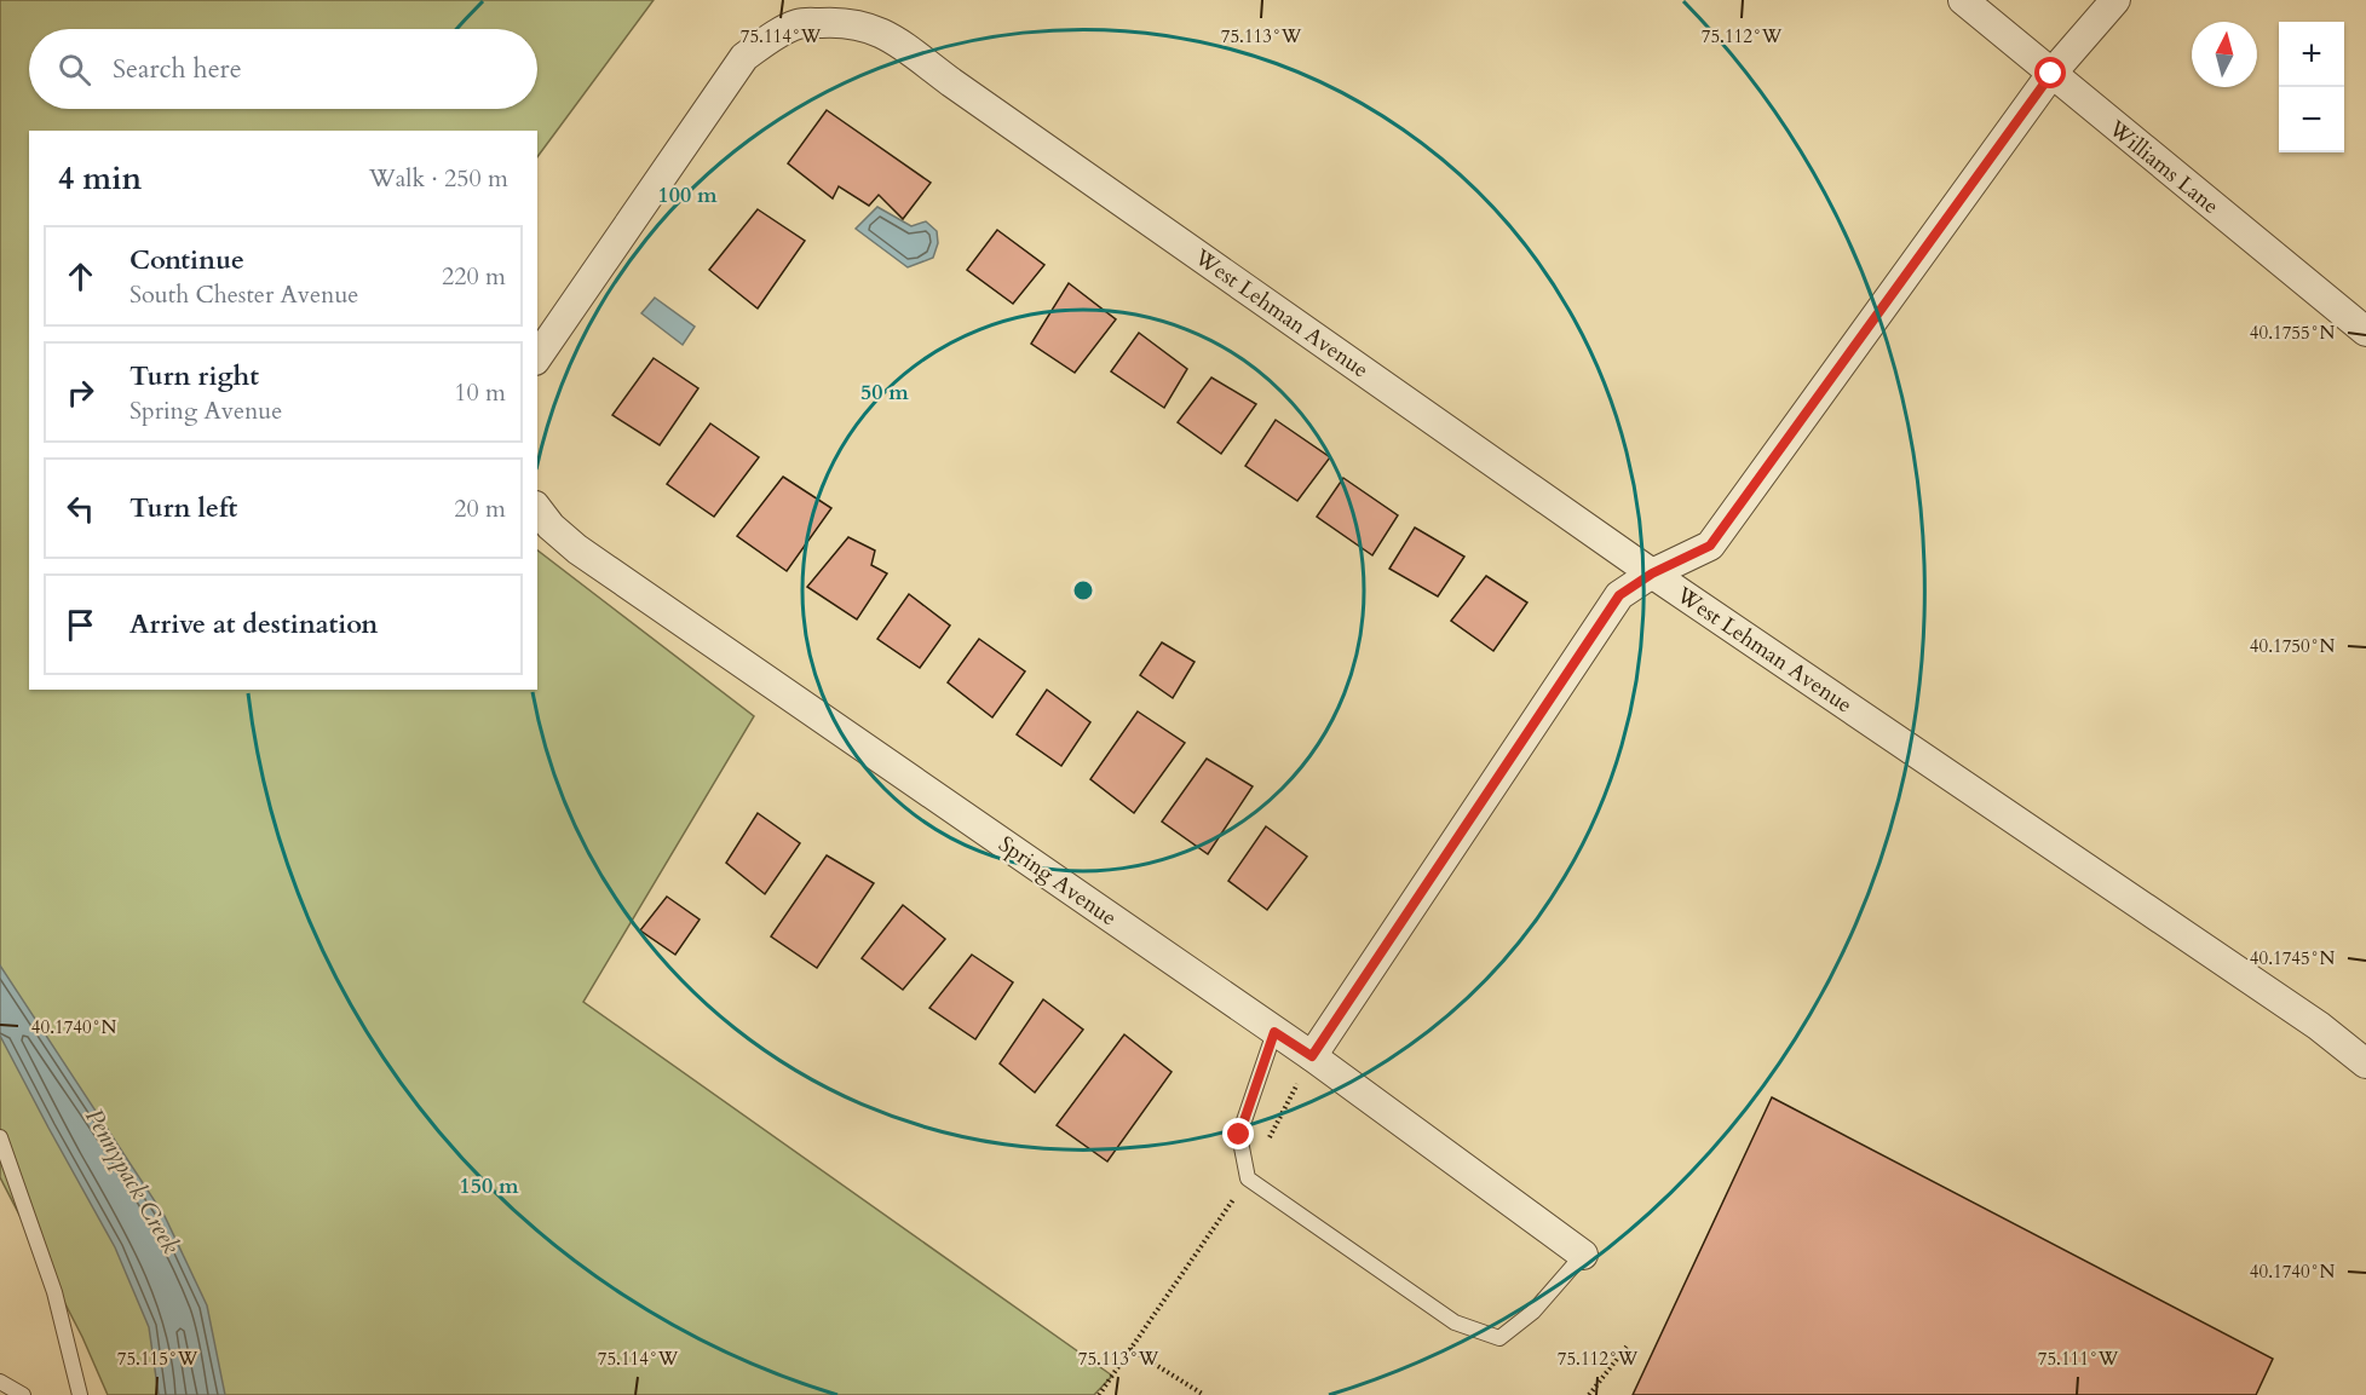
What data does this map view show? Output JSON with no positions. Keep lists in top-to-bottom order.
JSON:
{
  "streets": {
    "street": ["Williams Lane", "West Lehman Avenue", "Spring Avenue"]
  },
  "water": ["Pennypack Creek"],
  "north": "top",
  "page": {
    "map_buttons": ["+", "−"],
    "search": "Search here",
    "heading": ["4 min", "Walk · 250 m"],
    "list": [
      ["Continue", "South Chester Avenue", "220 m"],
      ["Turn right", "Spring Avenue", "10 m"],
      ["Turn left", "20 m"],
      "Arrive at destination"
    ]
  },
  "coordinates": [
    "75.114°W",
    "75.113°W",
    "75.112°W",
    "40.1755°N",
    "40.1750°N",
    "40.1745°N",
    "40.1740°N",
    "75.115°W",
    "75.111°W"
  ],
  "rings": ["100 m", "50 m", "150 m"]
}
